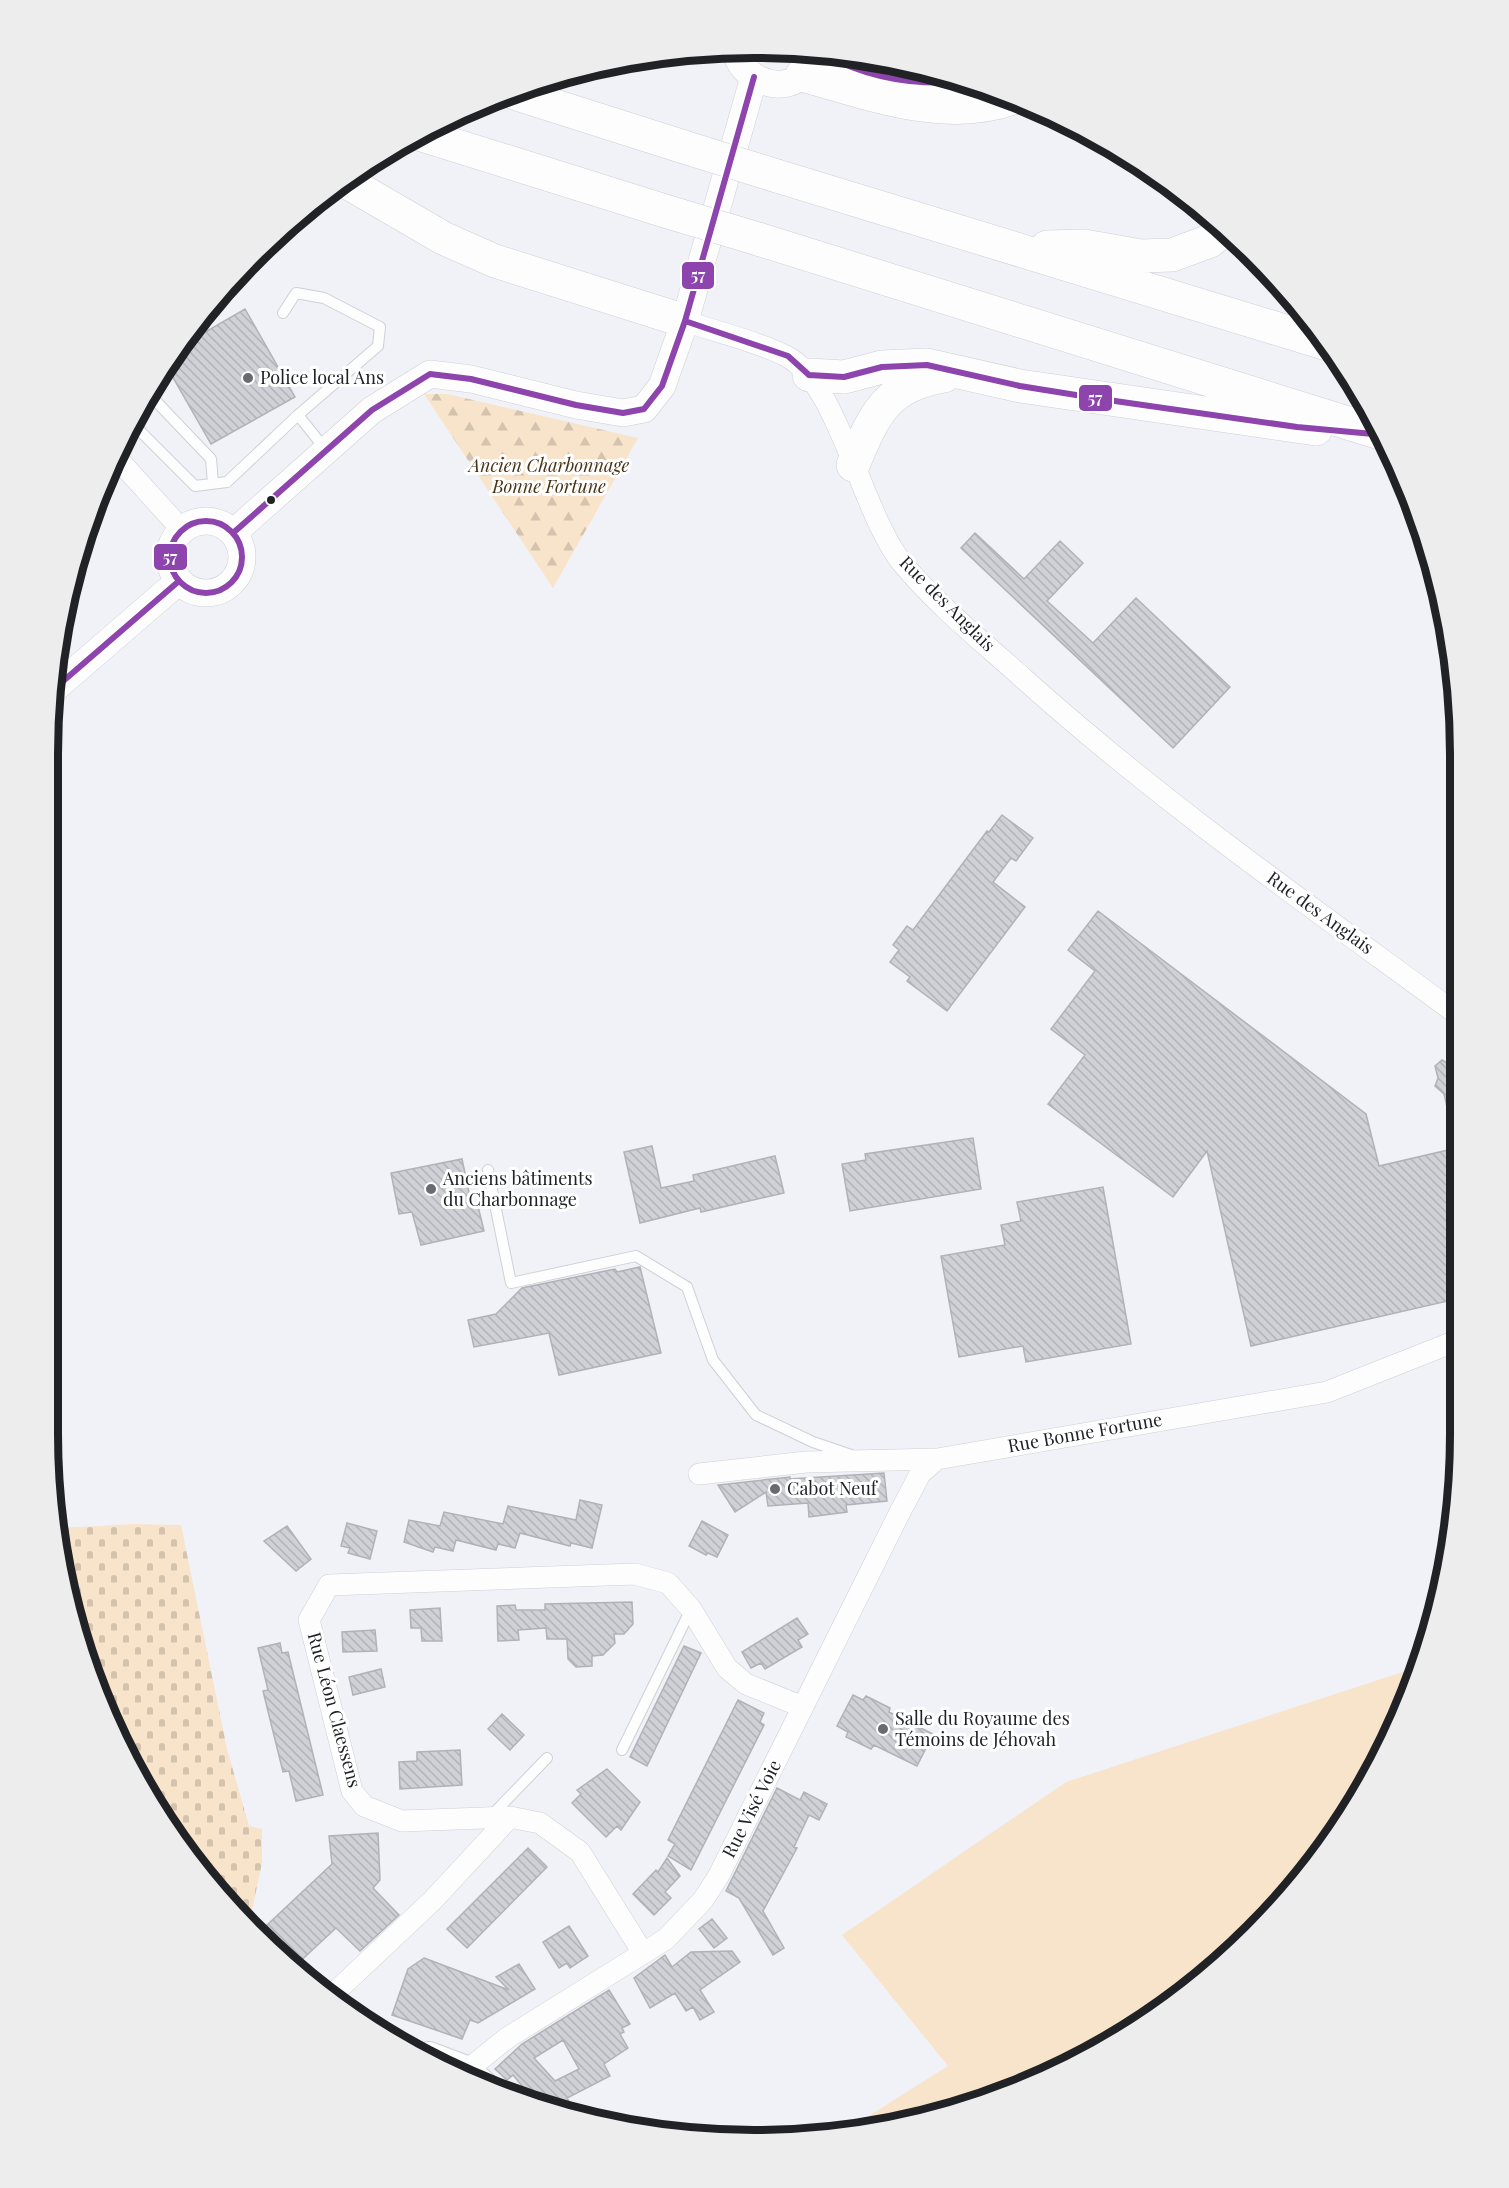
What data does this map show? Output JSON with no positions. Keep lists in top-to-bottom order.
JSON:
{
  "streets": {
    "street": [
      "Rue des Anglais",
      "Rue Bonne Fortune",
      "Rue Léon Claessens",
      "Rue Visé Voie"
    ]
  },
  "crossings": [
    ["Rue Bonne Fortune", "Rue Visé Voie"],
    ["Rue Léon Claessens", "Rue Visé Voie"]
  ],
  "parks": ["Ancien Charbonnage Bonne Fortune"],
  "places": [
    "Police local Ans",
    "Anciens bâtiments du Charbonnage",
    "Cabot Neuf",
    "Salle du Royaume des Témoins de Jéhovah"
  ],
  "lines": ["transit line 57"]
}
